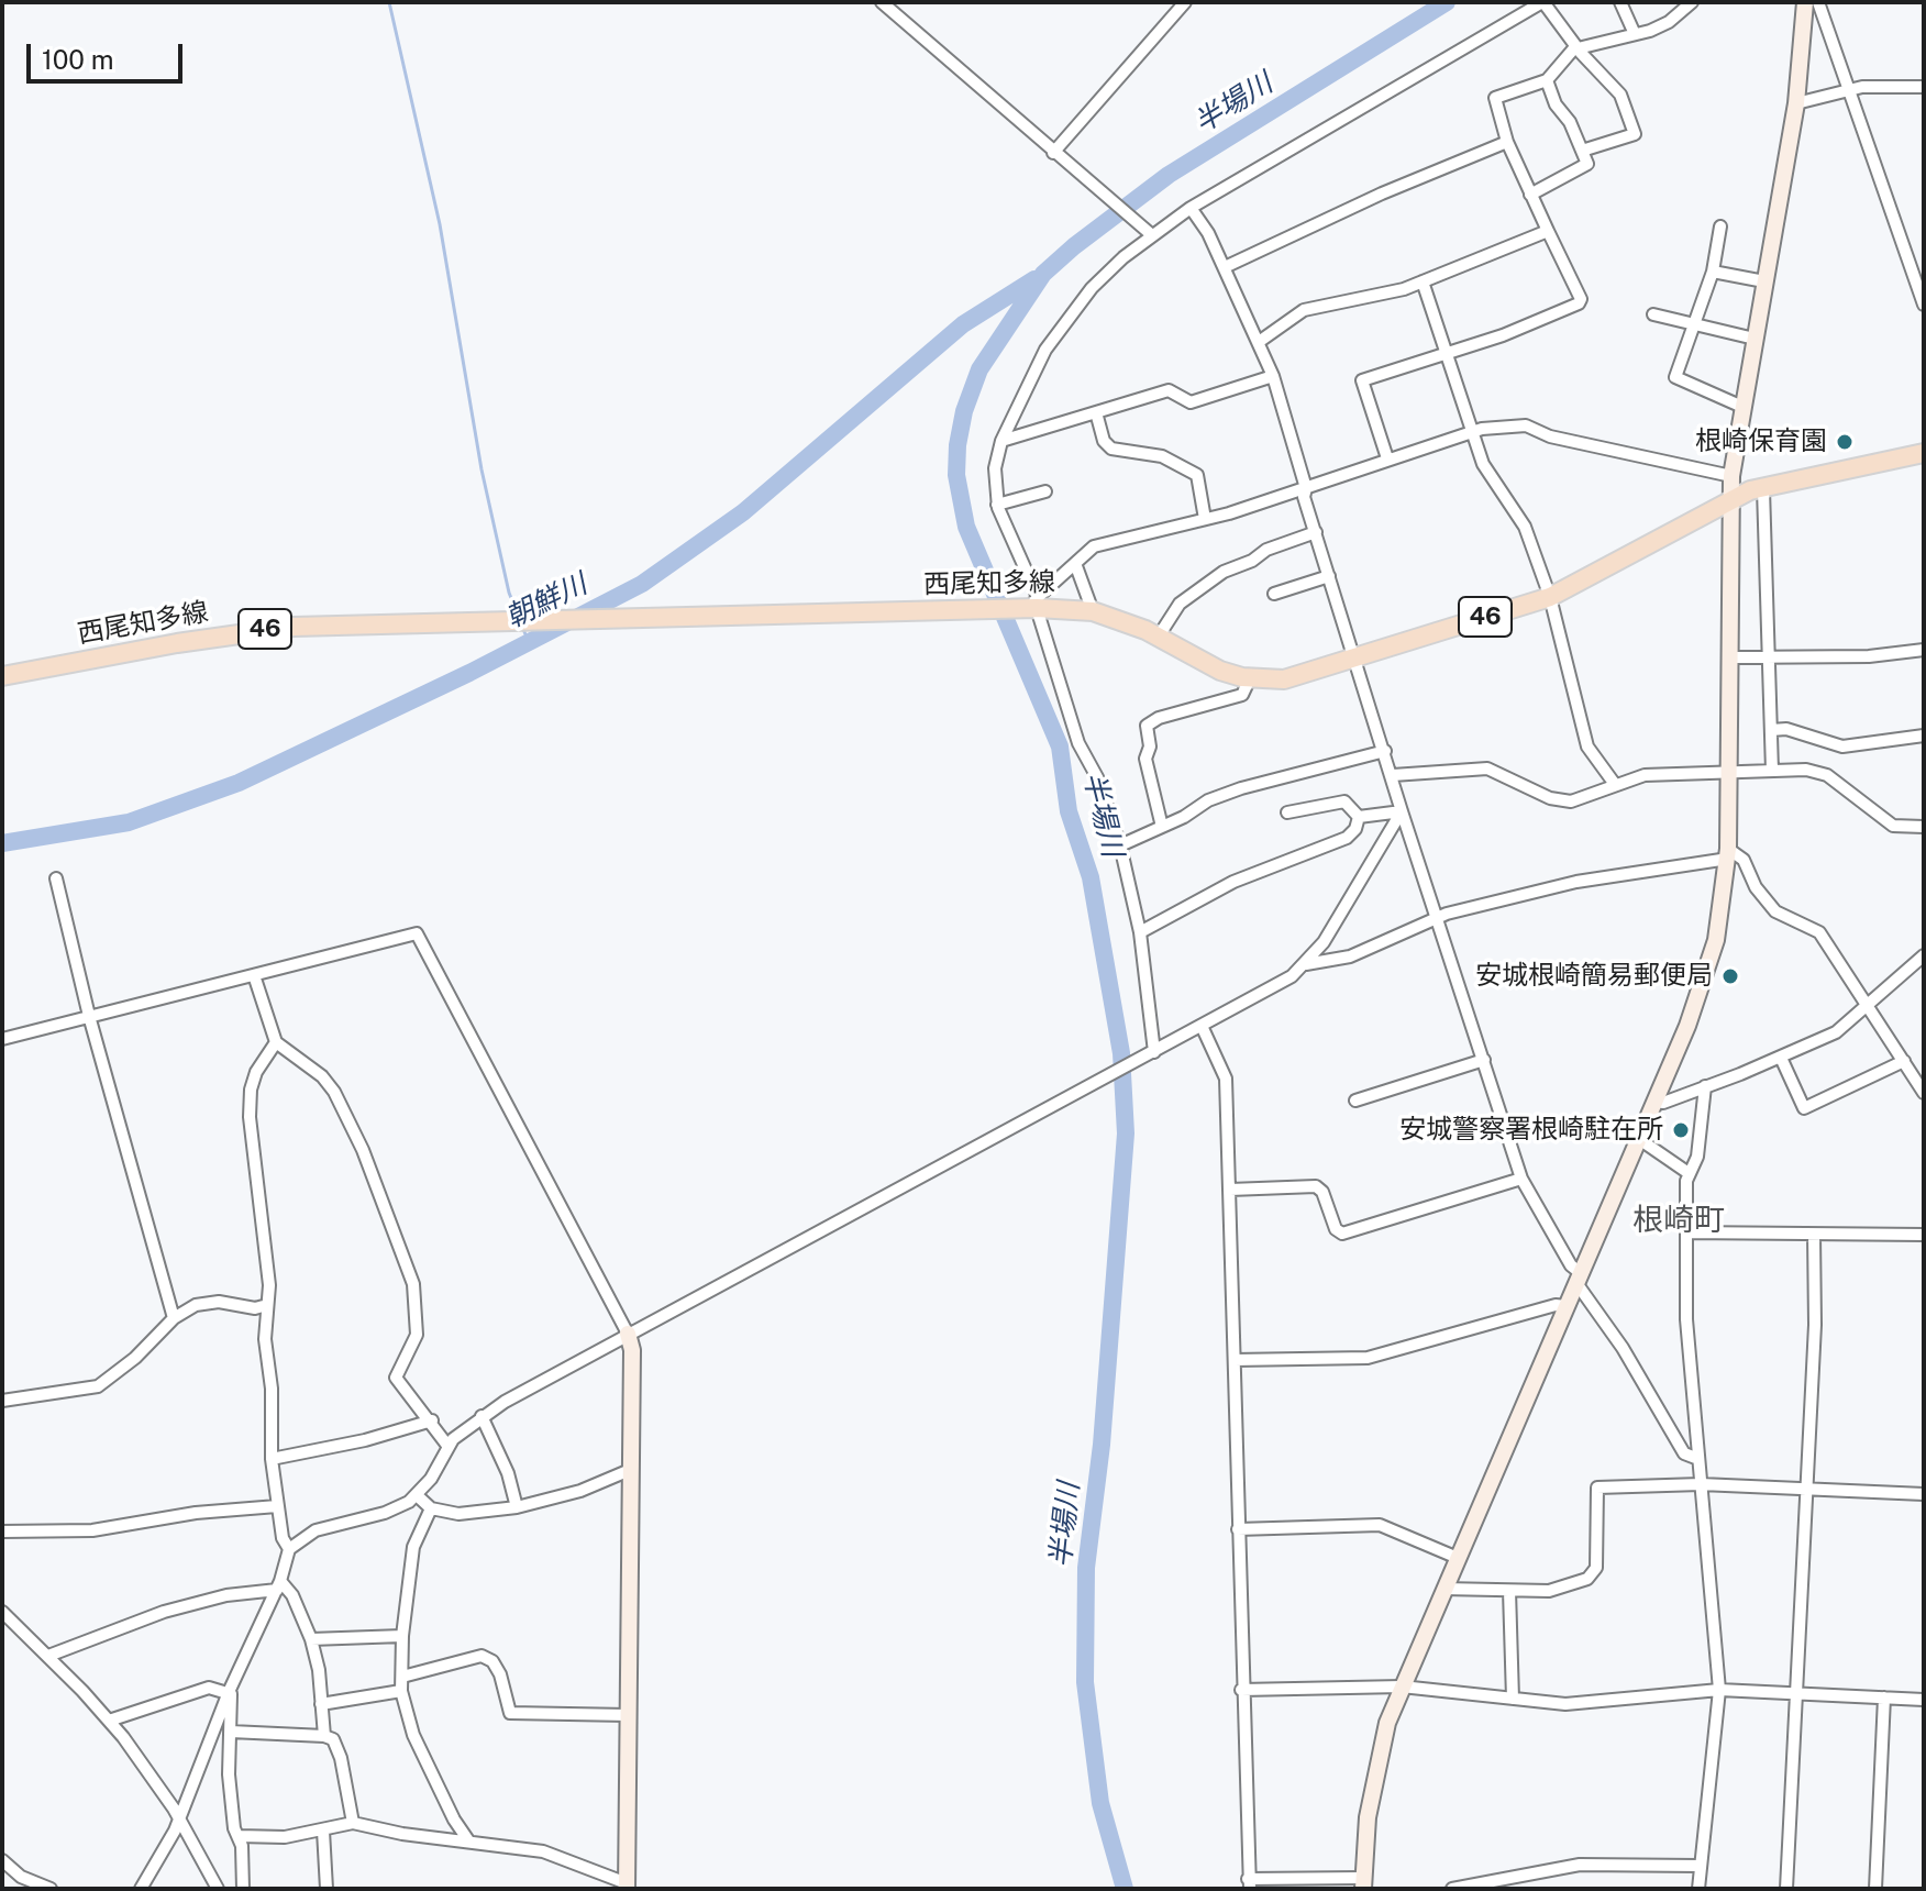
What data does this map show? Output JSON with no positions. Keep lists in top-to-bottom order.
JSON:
{
  "streets": {
    "main road": ["西尾知多線", "46"]
  },
  "districts": ["根崎町"],
  "water": ["半場川", "朝鮮川"],
  "places": ["根崎保育園", "安城根崎簡易郵便局", "安城警察署根崎駐在所"],
  "scale_bar": "100 m"
}
